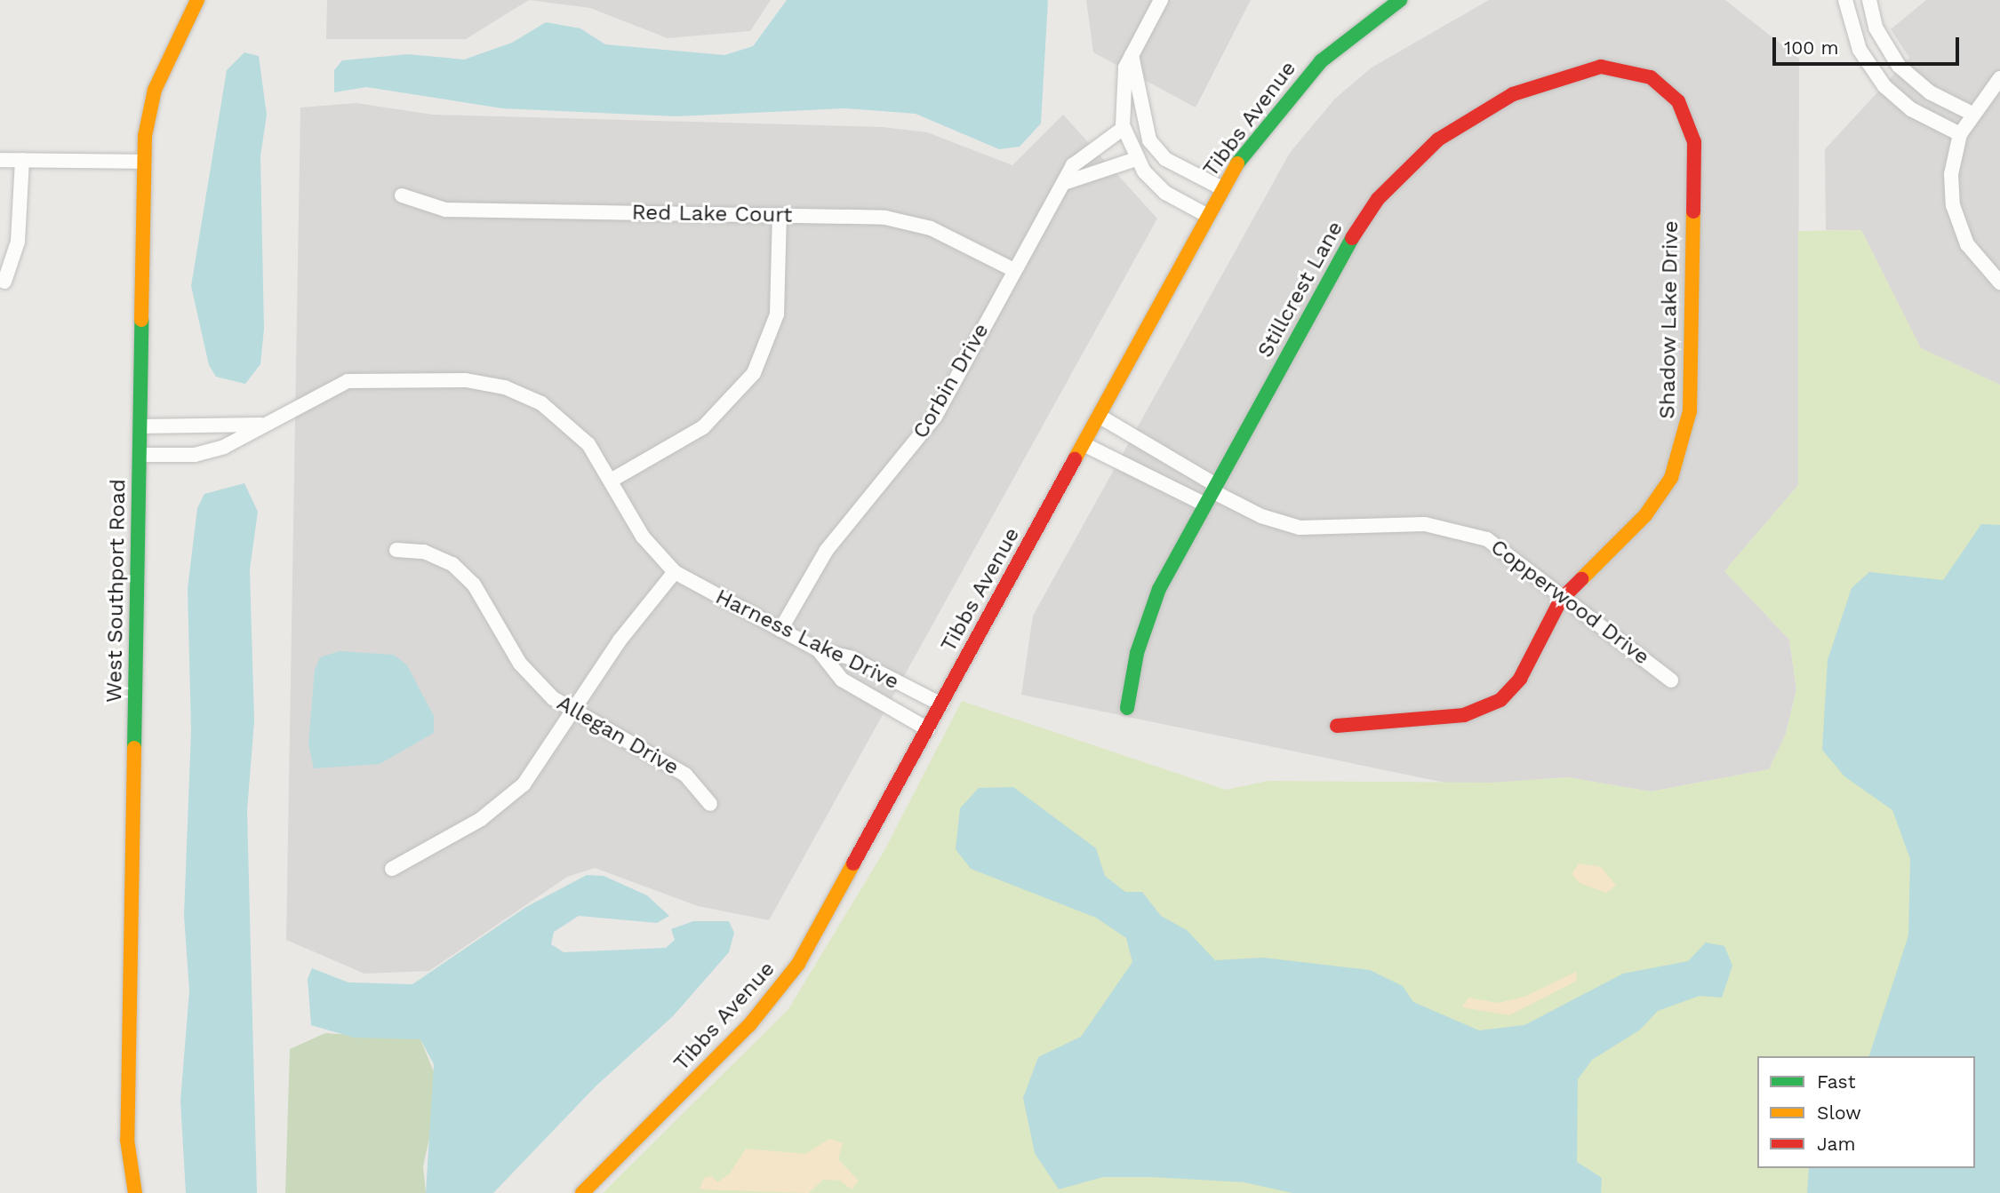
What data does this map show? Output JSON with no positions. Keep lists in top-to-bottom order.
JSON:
{
  "streets": {
    "street": [
      "Tibbs Avenue",
      "Red Lake Court",
      "Stillcrest Lane",
      "Shadow Lake Drive",
      "Corbin Drive",
      "West Southport Road",
      "Copperwood Drive",
      "Harness Lake Drive",
      "Allegan Drive"
    ]
  },
  "crossings": [
    ["Tibbs Avenue", "Copperwood Drive"],
    ["Tibbs Avenue", "Harness Lake Drive"],
    ["Red Lake Court", "Corbin Drive"],
    ["Stillcrest Lane", "Shadow Lake Drive"],
    ["Stillcrest Lane", "Copperwood Drive"],
    ["Shadow Lake Drive", "Copperwood Drive"],
    ["Corbin Drive", "Harness Lake Drive"],
    ["West Southport Road", "Harness Lake Drive"]
  ],
  "legend": ["Fast", "Slow", "Jam"],
  "scale_bar": "100 m"
}
